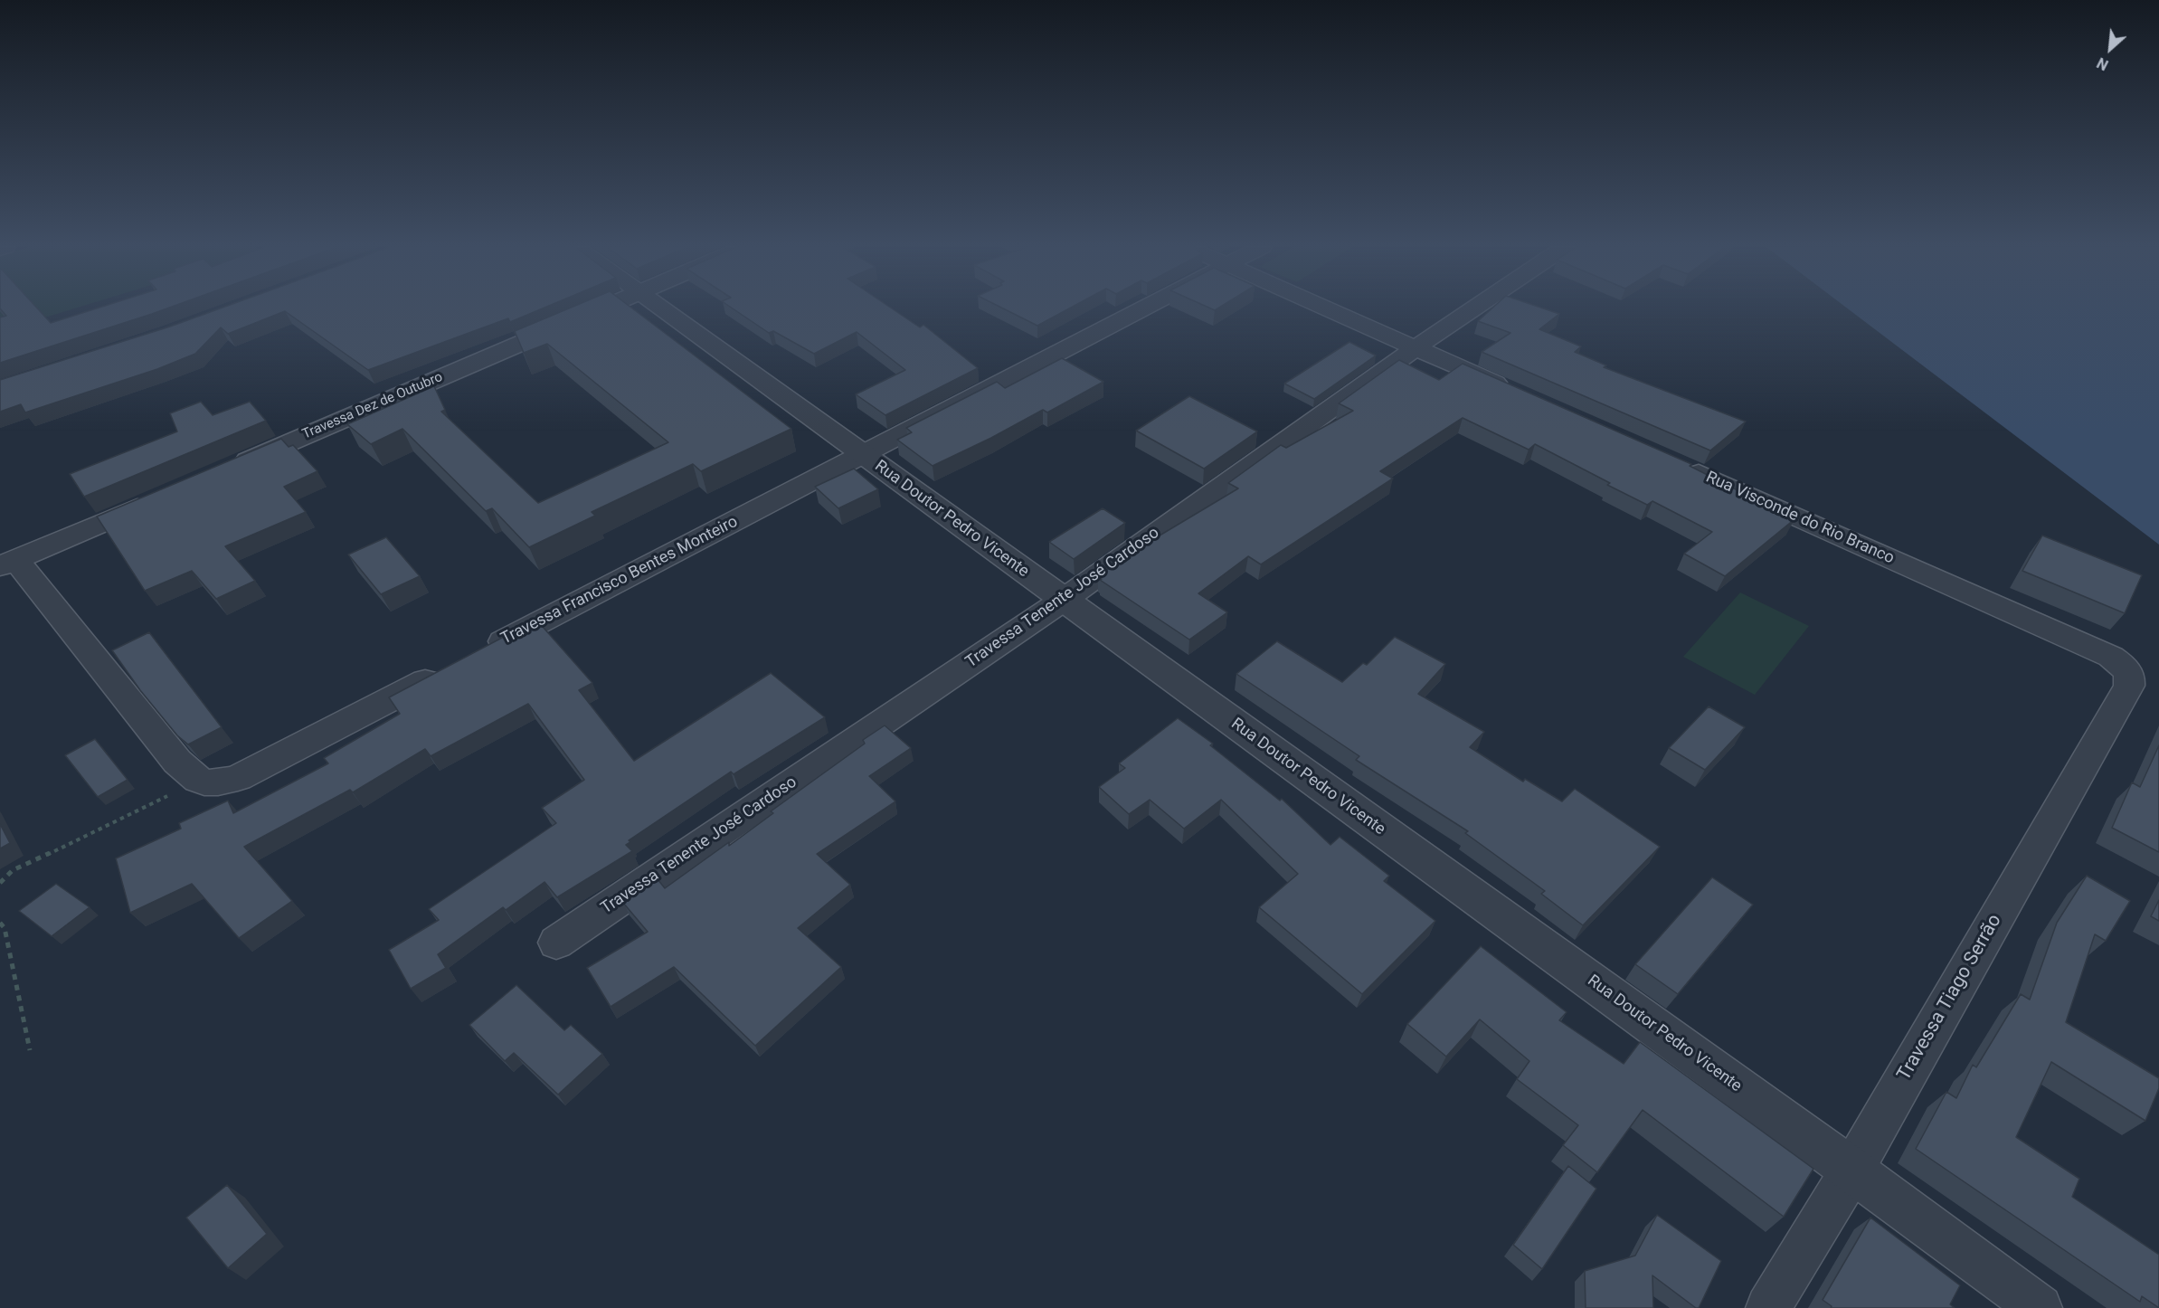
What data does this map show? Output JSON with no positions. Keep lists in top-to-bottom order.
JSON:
{
  "streets": {
    "street": [
      "Travessa Dez de Outubro",
      "Rua Visconde do Rio Branco",
      "Rua Doutor Pedro Vicente",
      "Travessa Francisco Bentes Monteiro",
      "Travessa Tenente José Cardoso",
      "Travessa Tiago Serrão"
    ]
  },
  "crossings": [
    ["Rua Visconde do Rio Branco", "Travessa Tiago Serrão"],
    ["Rua Doutor Pedro Vicente", "Travessa Francisco Bentes Monteiro"],
    ["Rua Doutor Pedro Vicente", "Travessa Tenente José Cardoso"],
    ["Rua Doutor Pedro Vicente", "Travessa Tiago Serrão"]
  ],
  "north": "bottom left"
}
